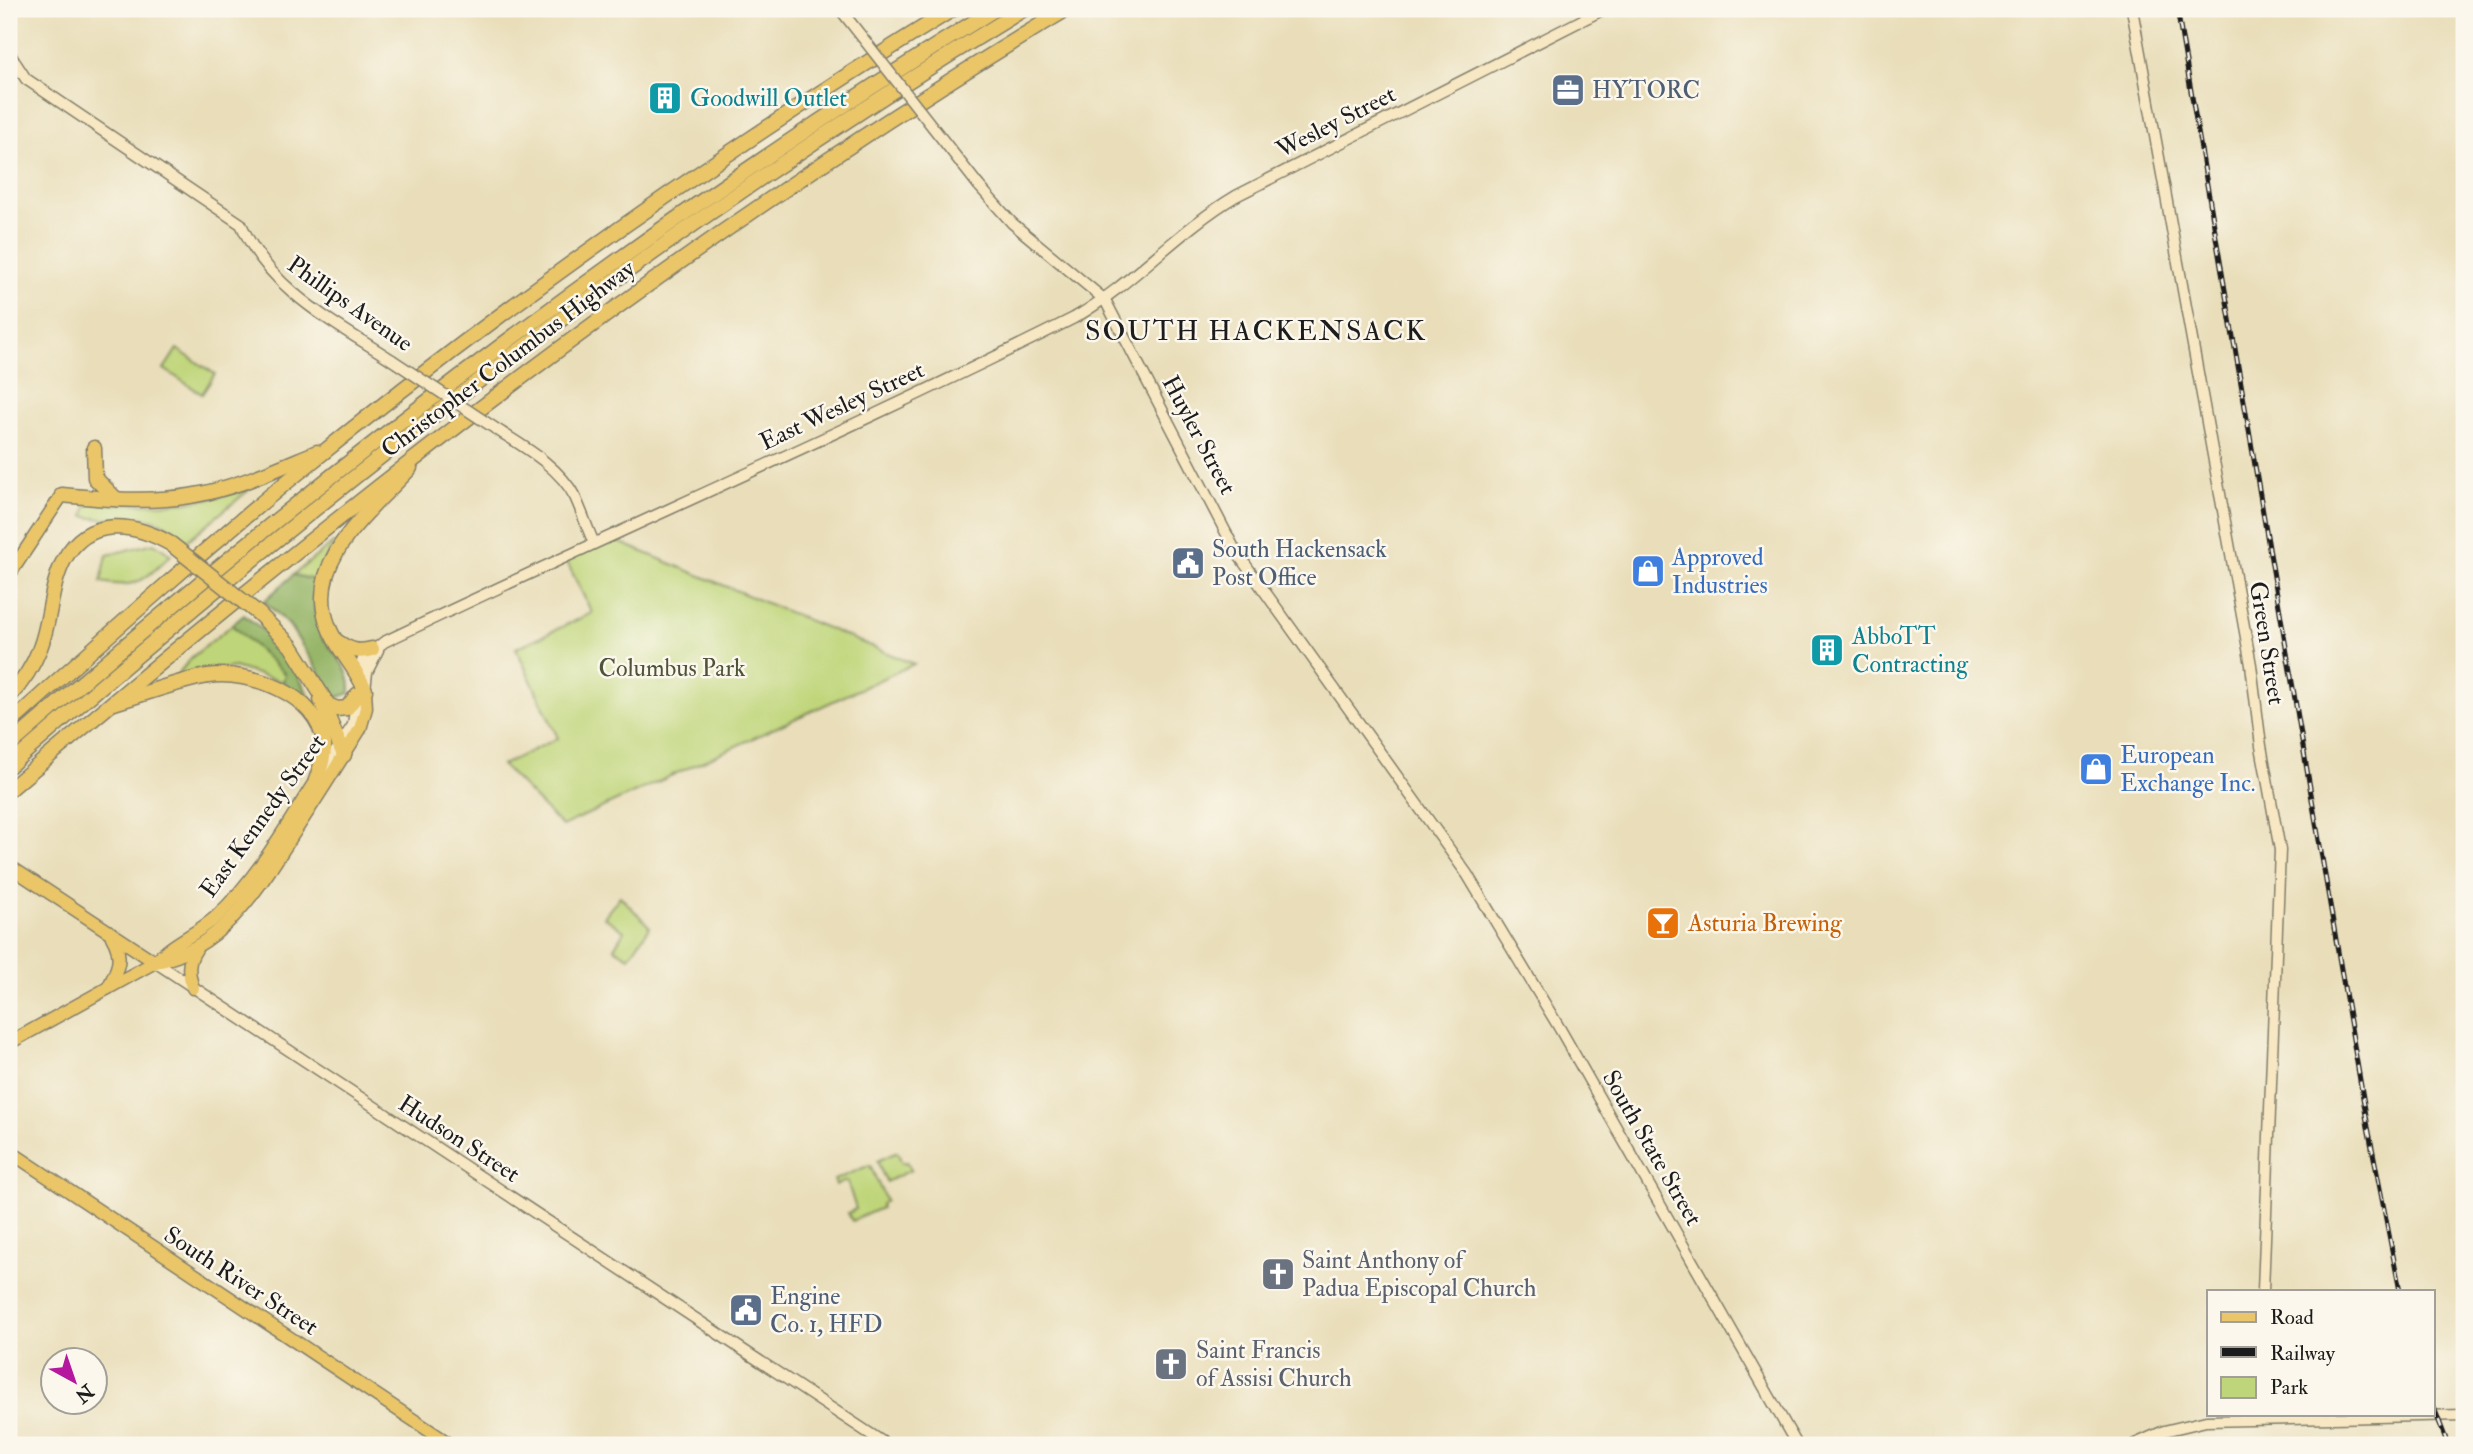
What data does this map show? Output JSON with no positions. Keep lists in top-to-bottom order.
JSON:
{
  "streets": {
    "highway": ["Christopher Columbus Highway"],
    "main road": ["East Kennedy Street", "Hudson Street", "South River Street"],
    "street": [
      "Wesley Street",
      "Phillips Avenue",
      "East Wesley Street",
      "Huyler Street",
      "Green Street",
      "South State Street"
    ]
  },
  "crossings": [
    ["Wesley Street", "East Wesley Street"],
    ["Wesley Street", "Huyler Street"],
    ["Phillips Avenue", "East Wesley Street"],
    ["East Wesley Street", "Huyler Street"],
    ["Huyler Street", "South State Street"],
    ["East Kennedy Street", "Hudson Street"]
  ],
  "districts": ["SOUTH HACKENSACK"],
  "parks": ["Columbus Park"],
  "places": {
    "office": ["HYTORC"],
    "building": ["Goodwill Outlet", "AbboTT Contracting"],
    "public building": ["South Hackensack Post Office", "Engine Co. 1, HFD"],
    "shop": ["Approved Industries", "European Exchange Inc."],
    "bar": ["Asturia Brewing"],
    "church": ["Saint Anthony of Padua Episcopal Church", "Saint Francis of Assisi Church"]
  },
  "legend": ["Road", "Railway", "Park"],
  "north": "bottom right"
}
